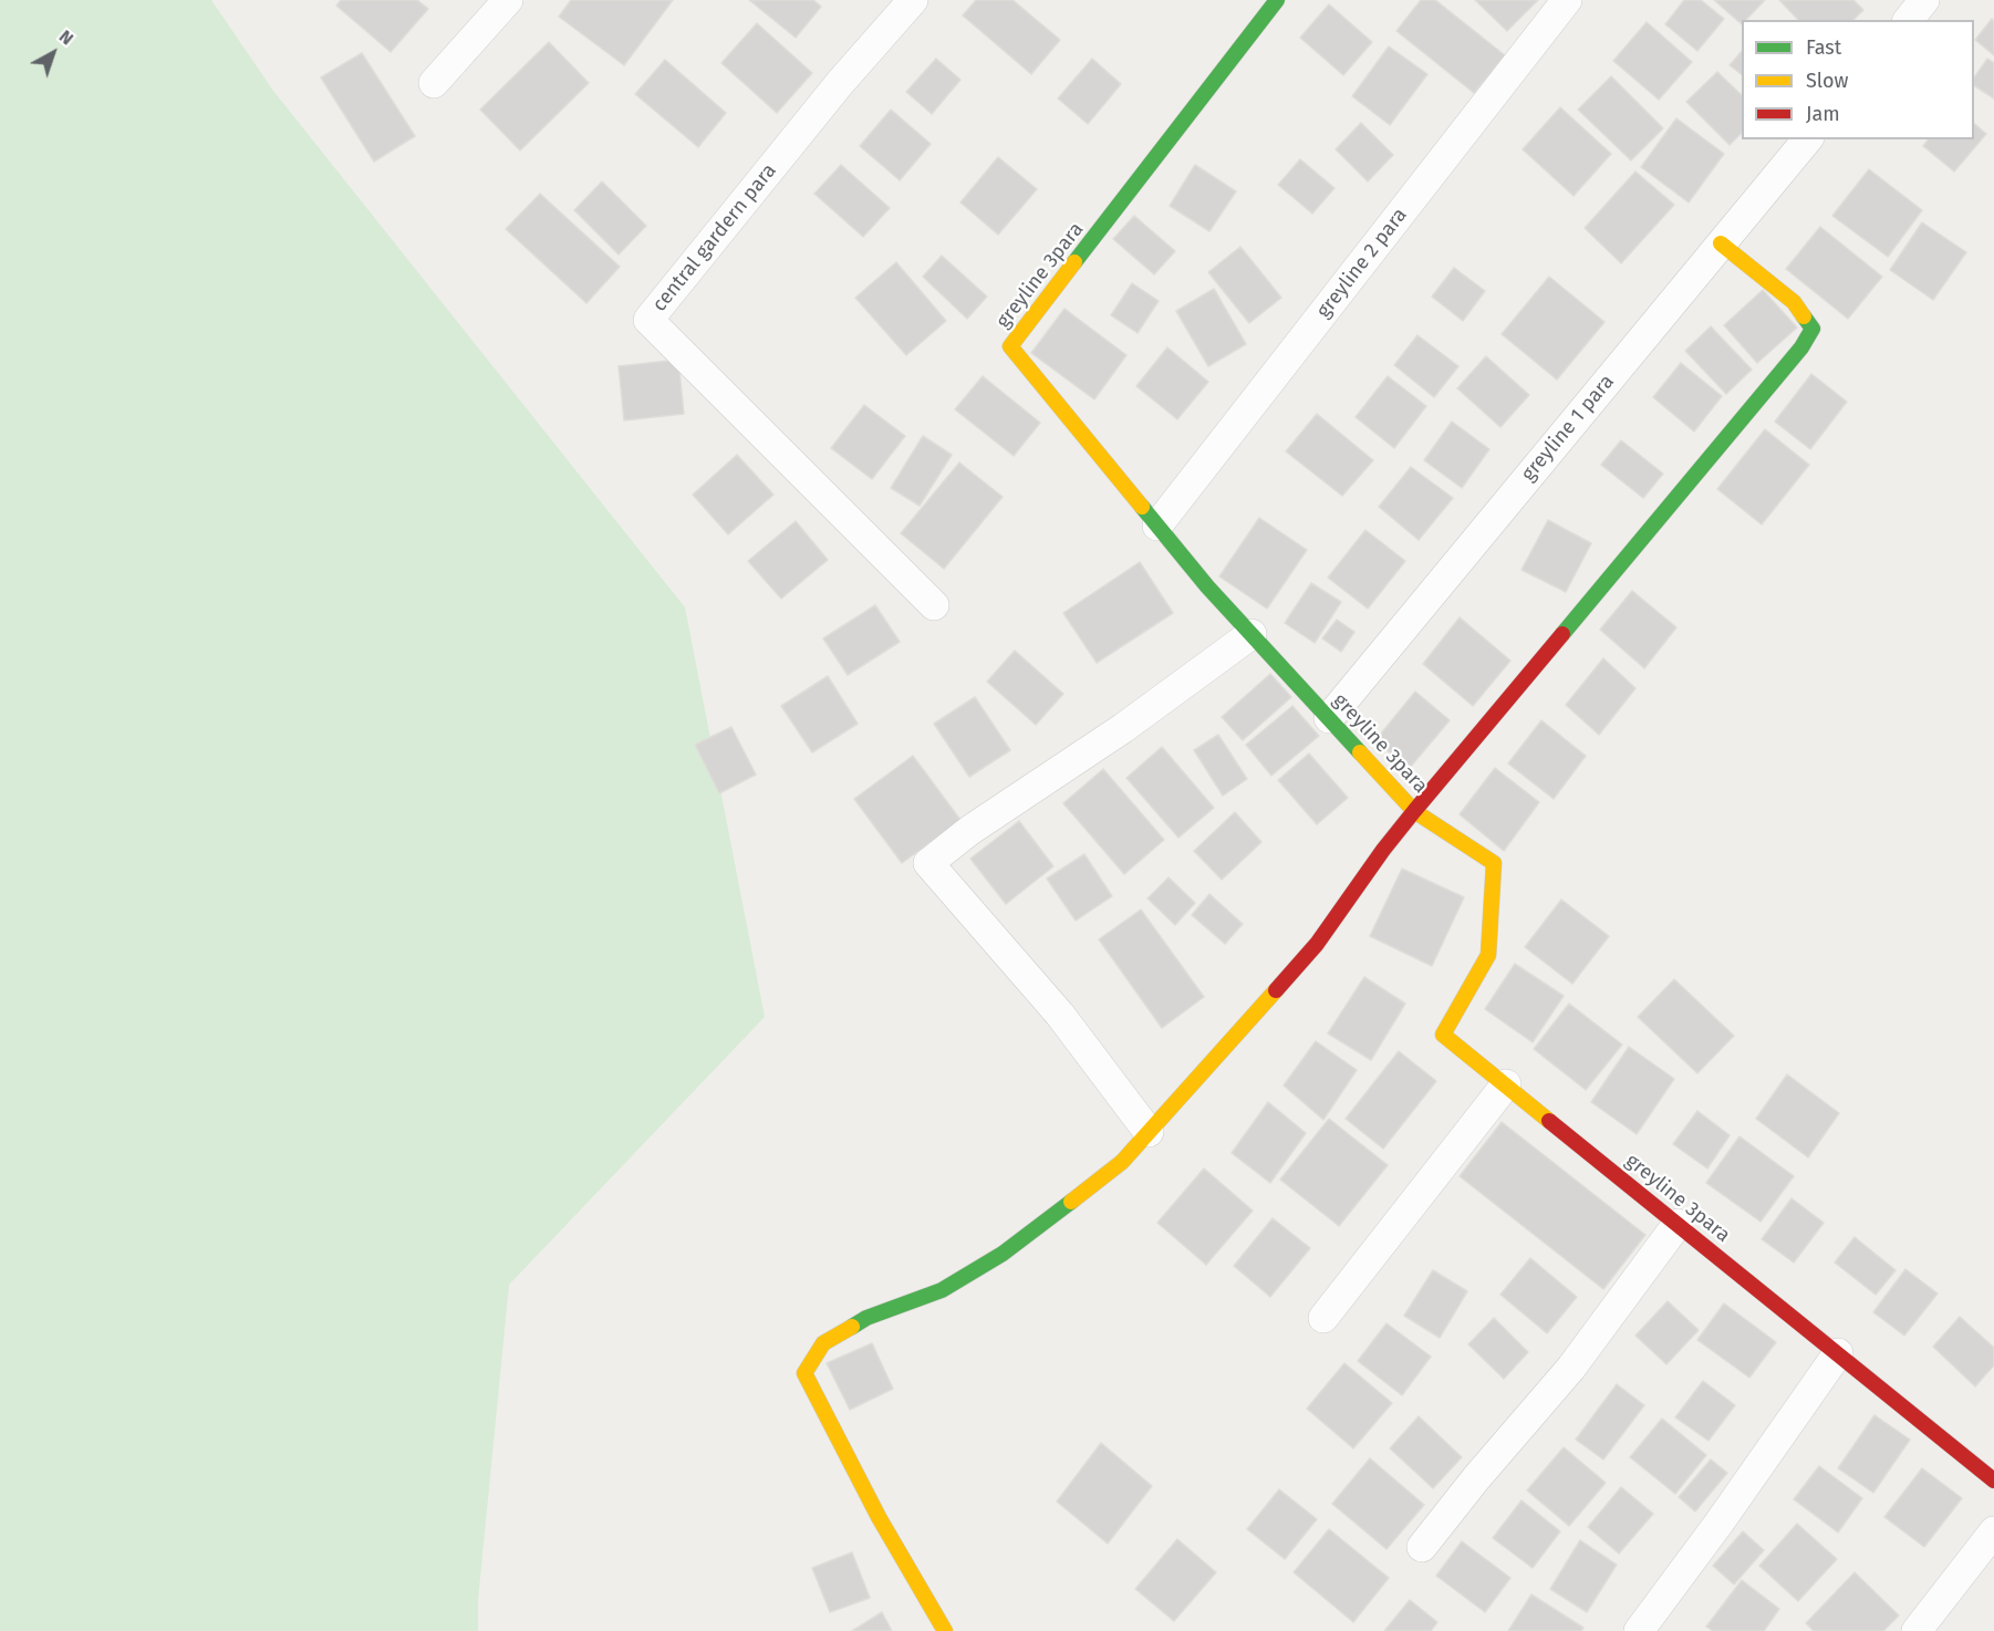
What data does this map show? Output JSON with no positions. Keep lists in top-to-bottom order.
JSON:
{
  "streets": {
    "street": [
      "central gardern para",
      "greyline 2 para",
      "greyline 3para",
      "greyline 1 para"
    ]
  },
  "crossings": [
    ["greyline 2 para", "greyline 3para"],
    ["greyline 3para", "greyline 1 para"]
  ],
  "legend": ["Fast", "Slow", "Jam"],
  "north": "top right"
}
